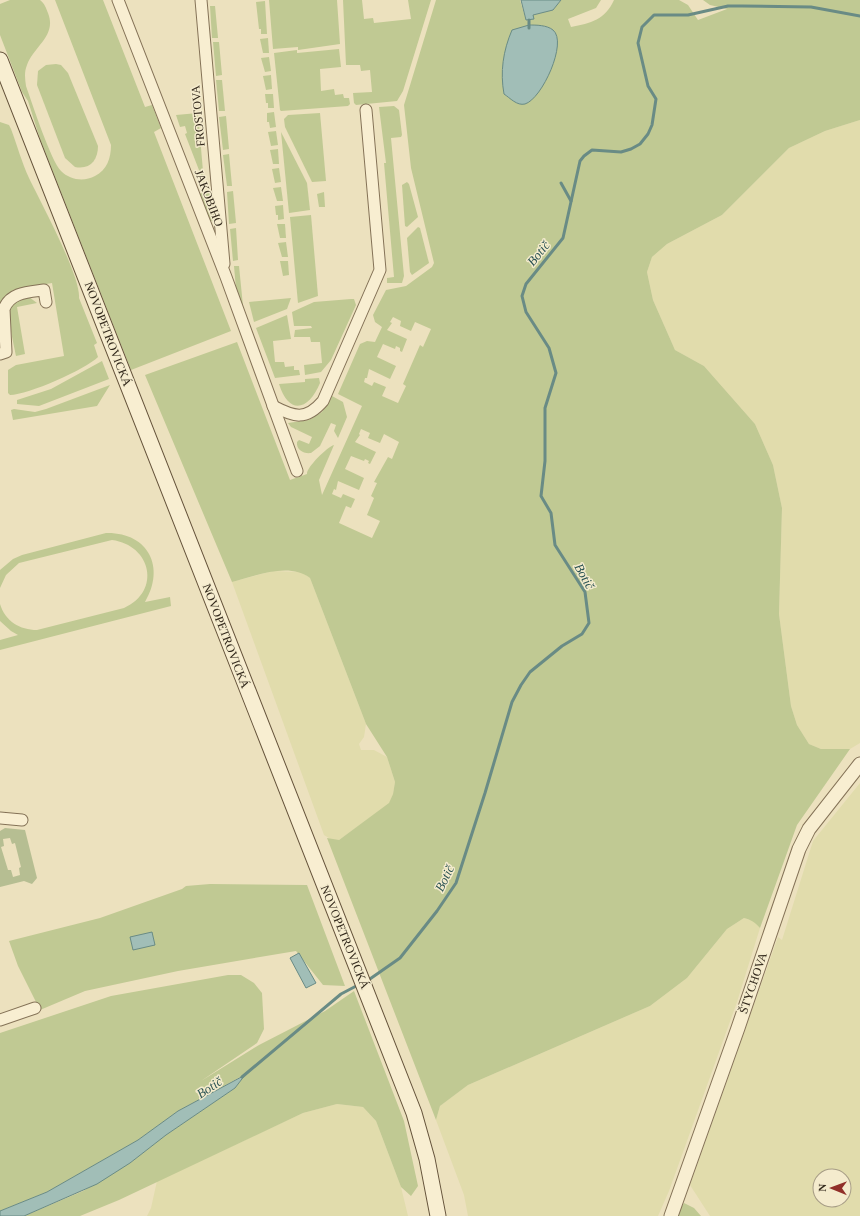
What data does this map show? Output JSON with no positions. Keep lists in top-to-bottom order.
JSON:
{
  "streets": {
    "main road": ["NOVOPETROVICKÁ"],
    "street": ["FROSTOVA", "JAKOBIHO", "ŠTYCHOVA"]
  },
  "crossings": [
    ["FROSTOVA", "JAKOBIHO"]
  ],
  "water": ["Botič"],
  "north": "left"
}
